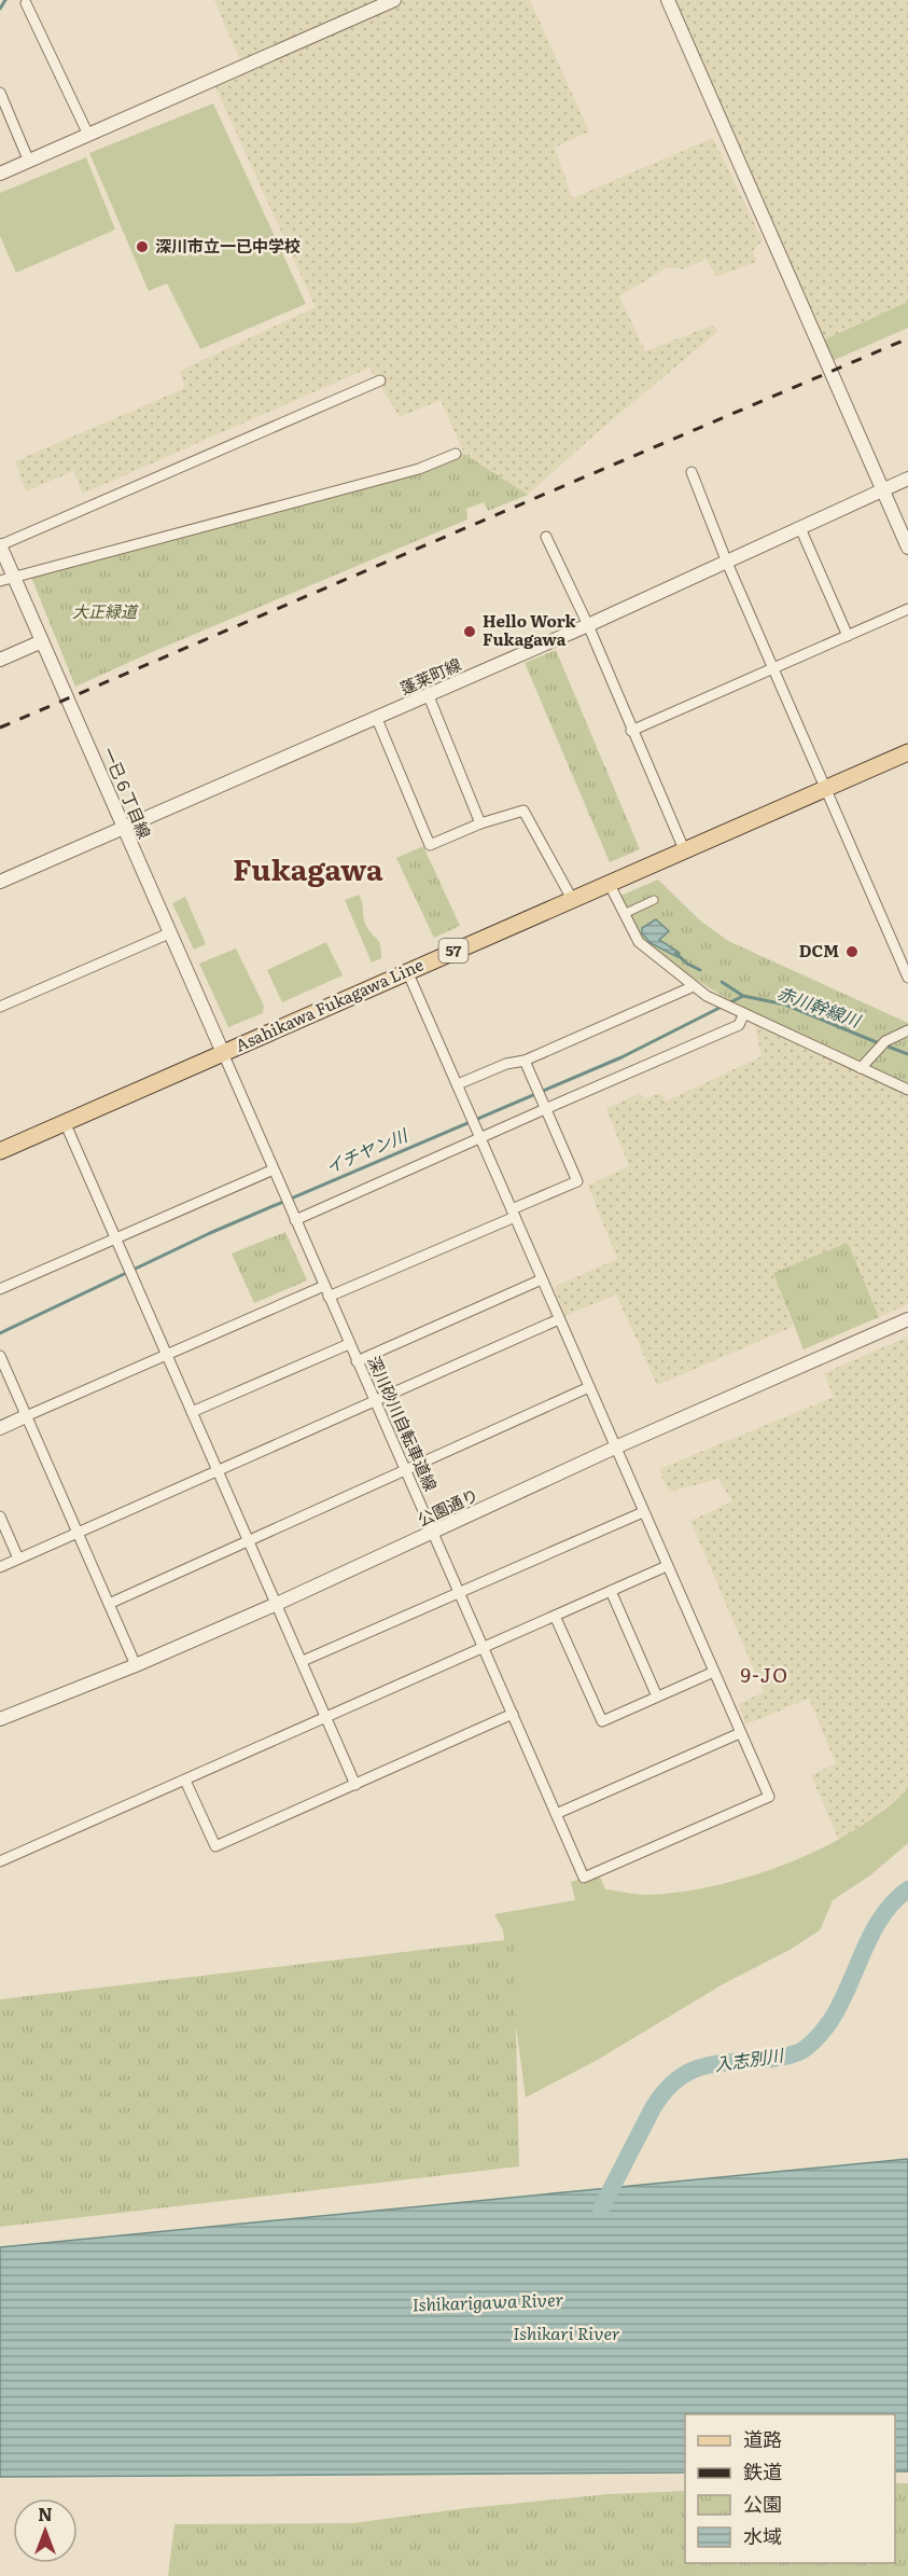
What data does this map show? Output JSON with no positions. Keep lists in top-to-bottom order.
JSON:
{
  "streets": {
    "main road": ["57", "Asahikawa Fukagawa Line"],
    "street": [
      "蓬莱町線",
      "一已６丁目線",
      "深川砂川自転車道線",
      "公園通り"
    ]
  },
  "crossings": [
    ["蓬莱町線", "一已６丁目線"],
    ["一已６丁目線", "Asahikawa Fukagawa Line"],
    ["一已６丁目線", "深川砂川自転車道線"],
    ["Asahikawa Fukagawa Line", "深川砂川自転車道線"],
    ["深川砂川自転車道線", "公園通り"]
  ],
  "districts": ["Fukagawa", "9-JO"],
  "water": [
    "赤川幹線川",
    "イチヤン川",
    "入志別川",
    "Ishikarigawa River",
    "Ishikari River"
  ],
  "parks": ["大正緑道"],
  "places": ["深川市立一已中学校", "Hello Work Fukagawa", "DCM"],
  "legend": [
    "道路",
    "鉄道",
    "公園",
    "水域"
  ],
  "north": "top"
}
